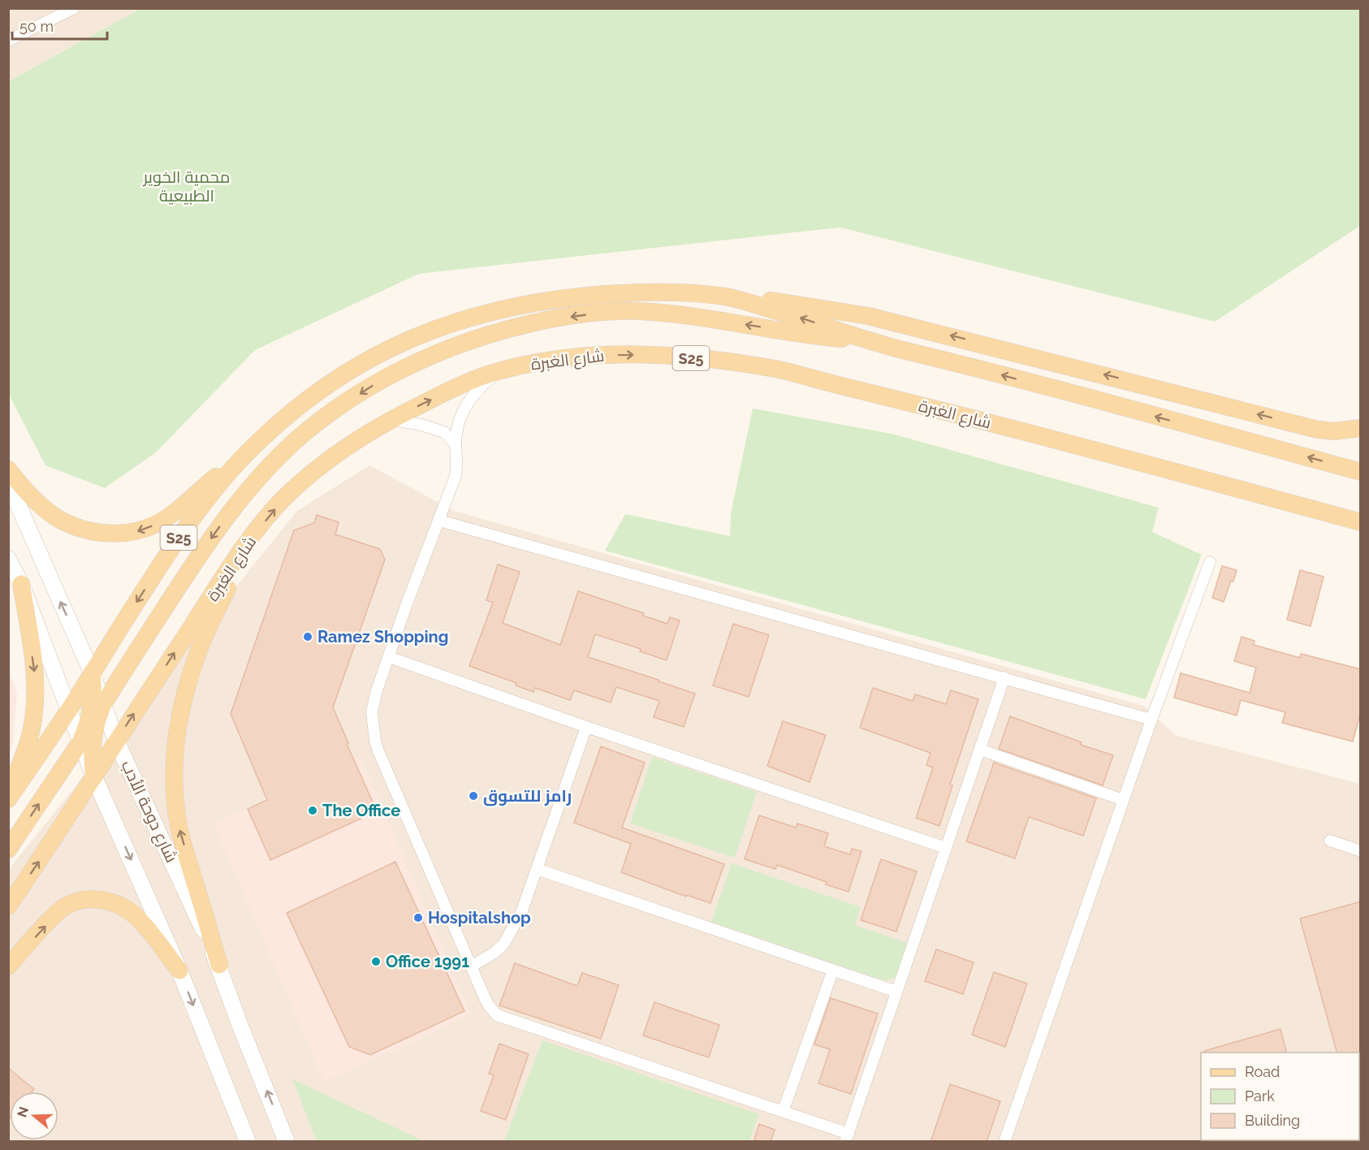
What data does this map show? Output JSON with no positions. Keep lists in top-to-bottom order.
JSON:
{
  "streets": {
    "main road": ["S25", "شارع الغبرة", "شارع دوحة الأدب"]
  },
  "crossings": [
    ["S25", "شارع دوحة الأدب"],
    ["شارع الغبرة", "شارع دوحة الأدب"]
  ],
  "parks": ["محمية الخوير الطبيعية"],
  "places": [
    "Ramez Shopping",
    "رامز للتسوق",
    "The Office",
    "Hospitalshop",
    "Office 1991"
  ],
  "legend": ["Road", "Park", "Building"],
  "scale_bar": "50 m",
  "north": "left"
}
